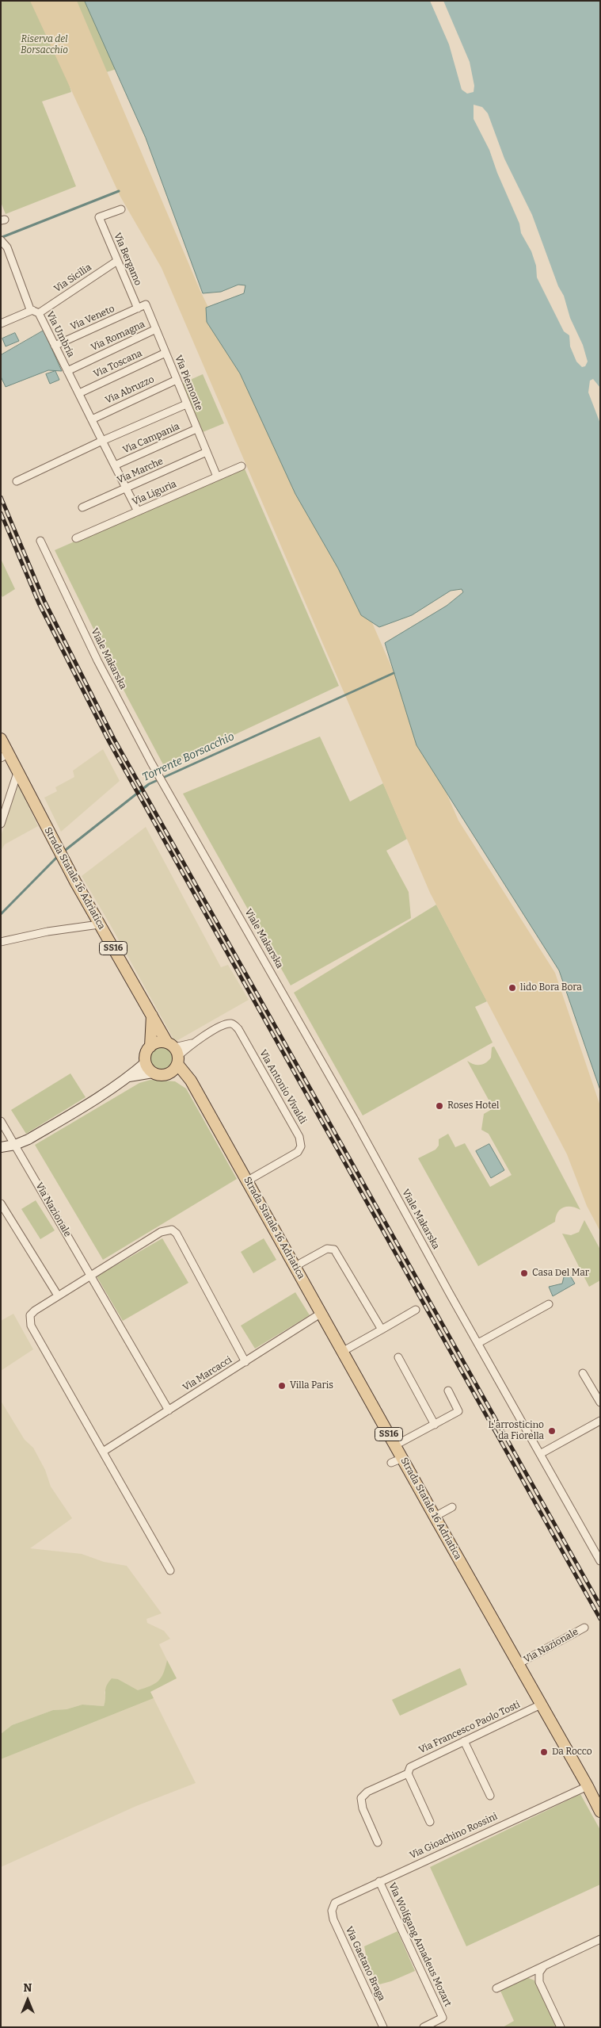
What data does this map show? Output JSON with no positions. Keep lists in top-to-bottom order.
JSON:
{
  "streets": {
    "main road": ["Strada Statale 16 Adriatica", "SS16"],
    "street": [
      "Via Bergamo",
      "Via Sicilia",
      "Via Veneto",
      "Via Umbria",
      "Via Romagna",
      "Via Toscana",
      "Via Piemonte",
      "Via Abruzzo",
      "Via Campania",
      "Via Marche",
      "Via Liguria",
      "Viale Makarska",
      "Via Antonio Vivaldi",
      "Via Nazionale",
      "Via Marcacci",
      "Via Francesco Paolo Tosti",
      "Via Gioachino Rossini",
      "Via Wolfgang Amadeus Mozart",
      "Via Gaetano Braga"
    ]
  },
  "crossings": [
    ["Via Bergamo", "Via Sicilia"],
    ["Via Bergamo", "Via Veneto"],
    ["Via Bergamo", "Via Piemonte"],
    ["Via Sicilia", "Via Umbria"],
    ["Via Veneto", "Via Umbria"],
    ["Via Veneto", "Via Piemonte"],
    ["Via Umbria", "Via Romagna"],
    ["Via Umbria", "Via Toscana"],
    ["Via Umbria", "Via Abruzzo"],
    ["Via Umbria", "Via Campania"],
    ["Via Umbria", "Via Marche"],
    ["Via Umbria", "Via Liguria"],
    ["Via Romagna", "Via Piemonte"],
    ["Via Toscana", "Via Piemonte"],
    ["Via Piemonte", "Via Abruzzo"],
    ["Via Piemonte", "Via Campania"],
    ["Via Piemonte", "Via Marche"],
    ["Via Piemonte", "Via Liguria"],
    ["Strada Statale 16 Adriatica", "Via Antonio Vivaldi"],
    ["Strada Statale 16 Adriatica", "Via Nazionale"],
    ["Strada Statale 16 Adriatica", "Via Marcacci"],
    ["Strada Statale 16 Adriatica", "Via Francesco Paolo Tosti"],
    ["Strada Statale 16 Adriatica", "Via Gioachino Rossini"],
    ["Via Nazionale", "Via Marcacci"],
    ["Via Gioachino Rossini", "Via Wolfgang Amadeus Mozart"],
    ["Via Gioachino Rossini", "Via Gaetano Braga"]
  ],
  "water": ["Torrente Borsacchio"],
  "parks": ["Riserva del Borsacchio"],
  "places": [
    "lido Bora Bora",
    "Roses Hotel",
    "Casa Del Mar",
    "Villa Paris",
    "L'arrosticino da Fiorella",
    "Da Rocco"
  ],
  "north": "top"
}
